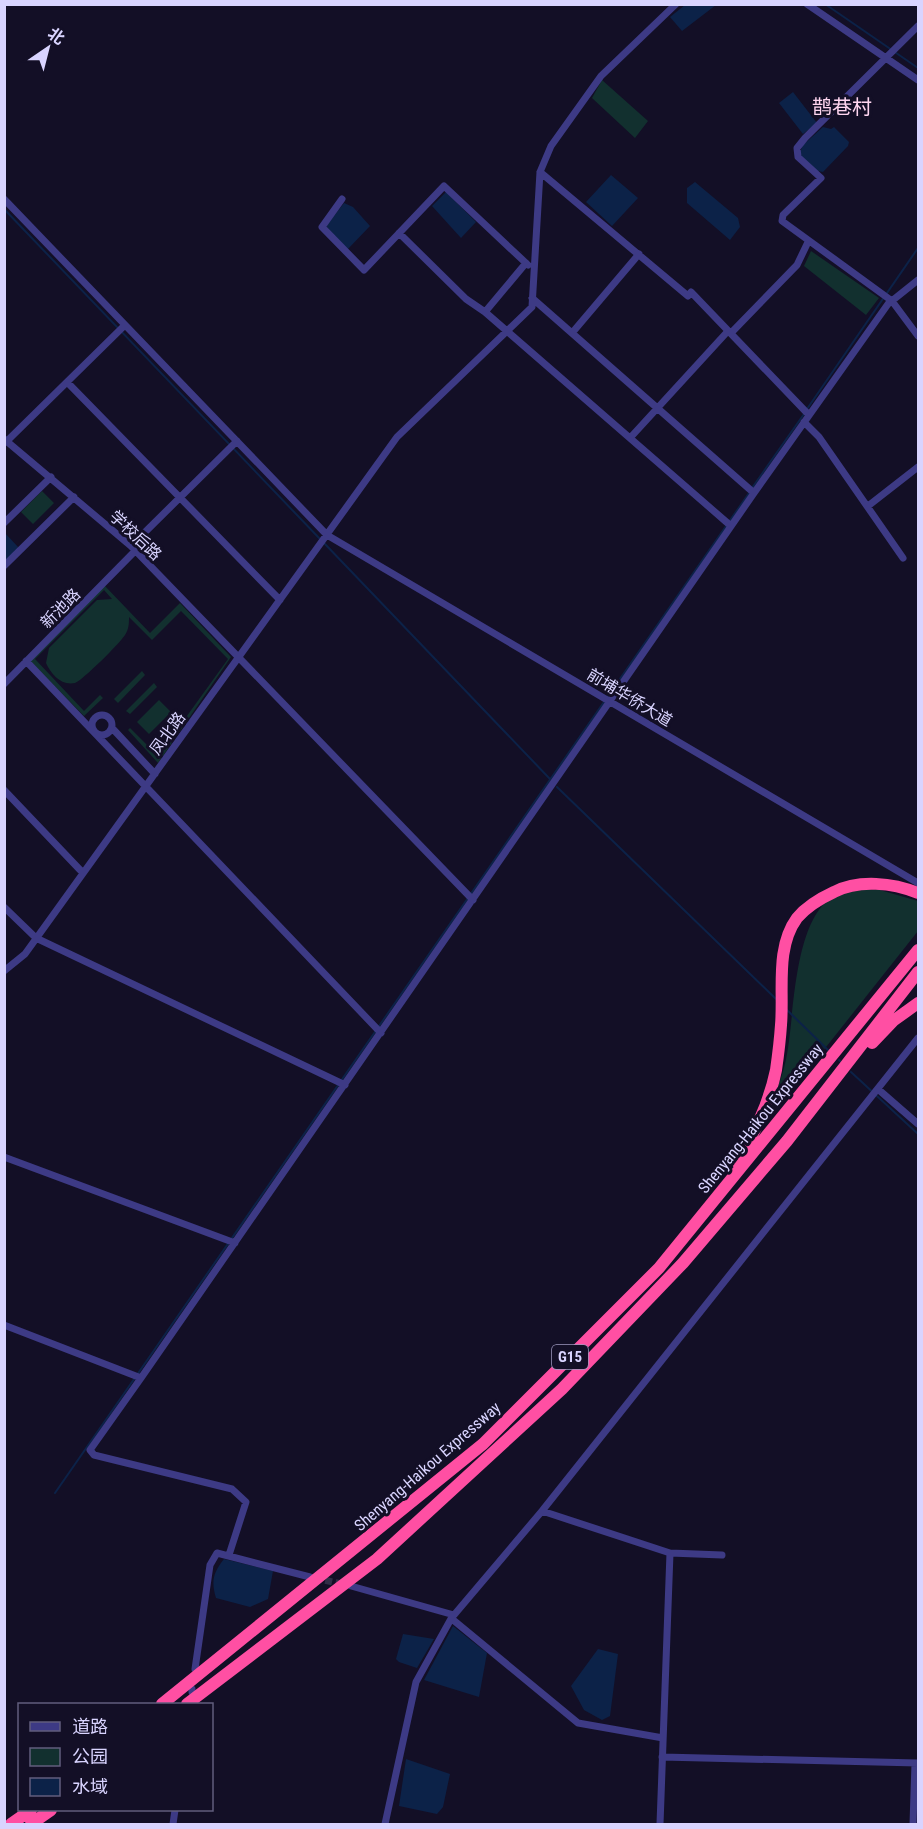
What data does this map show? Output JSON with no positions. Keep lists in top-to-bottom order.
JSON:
{
  "streets": {
    "highway": ["Shenyang-Haikou Expressway", "G15"],
    "street": [
      "学校后路",
      "新池路",
      "前埔华侨大道",
      "凤北路"
    ]
  },
  "crossings": [
    ["学校后路", "新池路"],
    ["学校后路", "凤北路"],
    ["新池路", "前埔华侨大道"],
    ["前埔华侨大道", "凤北路"]
  ],
  "districts": ["鹊巷村"],
  "legend": ["道路", "公园", "水域"],
  "north": "top right"
}
